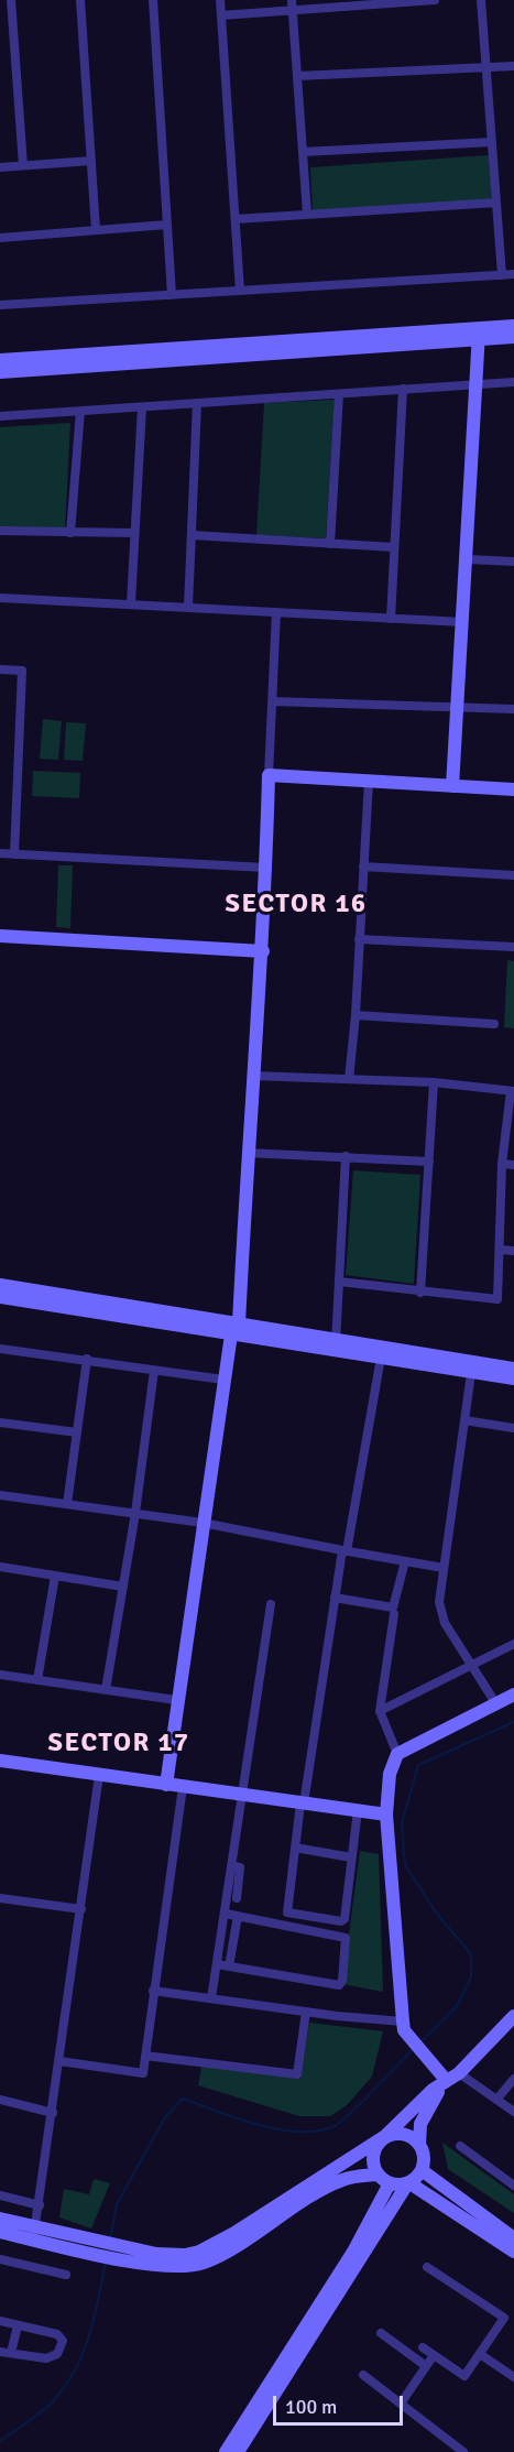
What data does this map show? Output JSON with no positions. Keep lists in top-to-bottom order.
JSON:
{
  "districts": ["SECTOR 16", "SECTOR 17"],
  "scale_bar": "100 m"
}
